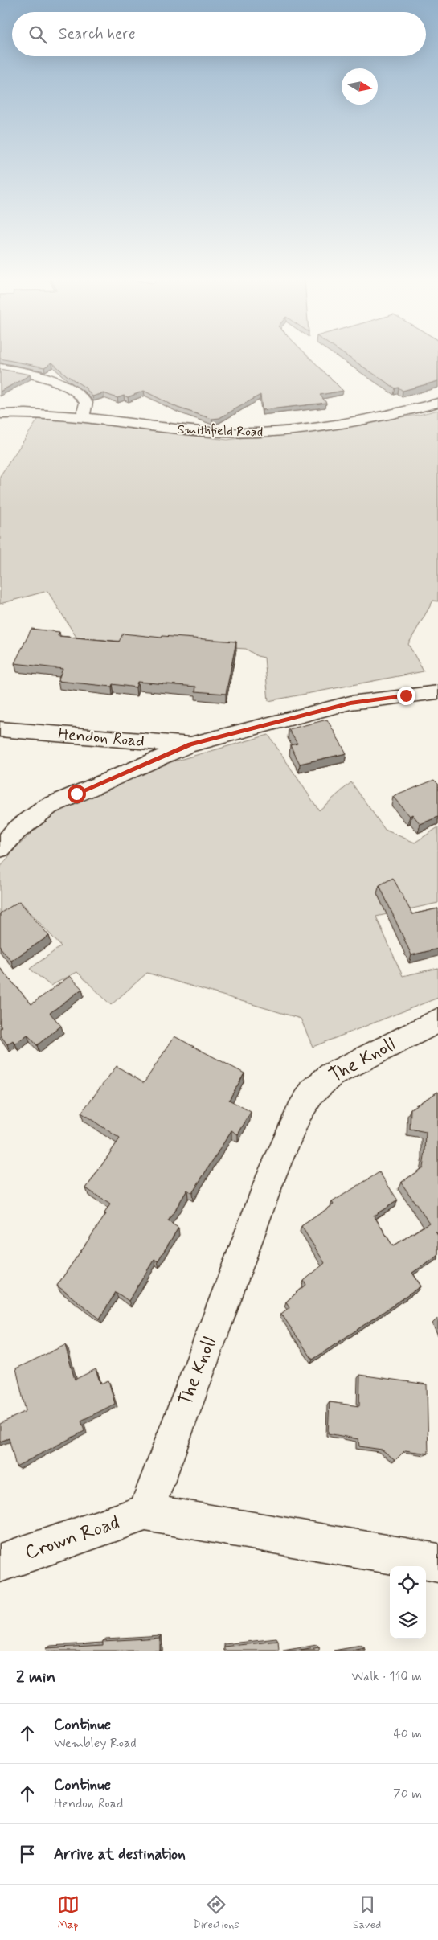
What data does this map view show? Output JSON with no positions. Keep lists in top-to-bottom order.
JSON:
{
  "streets": {
    "street": [
      "Smithfield Road",
      "Hendon Road",
      "The Knoll",
      "Crown Road"
    ]
  },
  "crossings": [
    ["The Knoll", "Crown Road"]
  ],
  "north": "right",
  "page": {
    "search": "Search here",
    "heading": ["2 min", "Walk · 110 m"],
    "list": [
      ["Continue", "Wembley Road", "40 m"],
      ["Continue", "Hendon Road", "70 m"],
      "Arrive at destination"
    ],
    "nav": ["Map", "Directions", "Saved"]
  }
}
